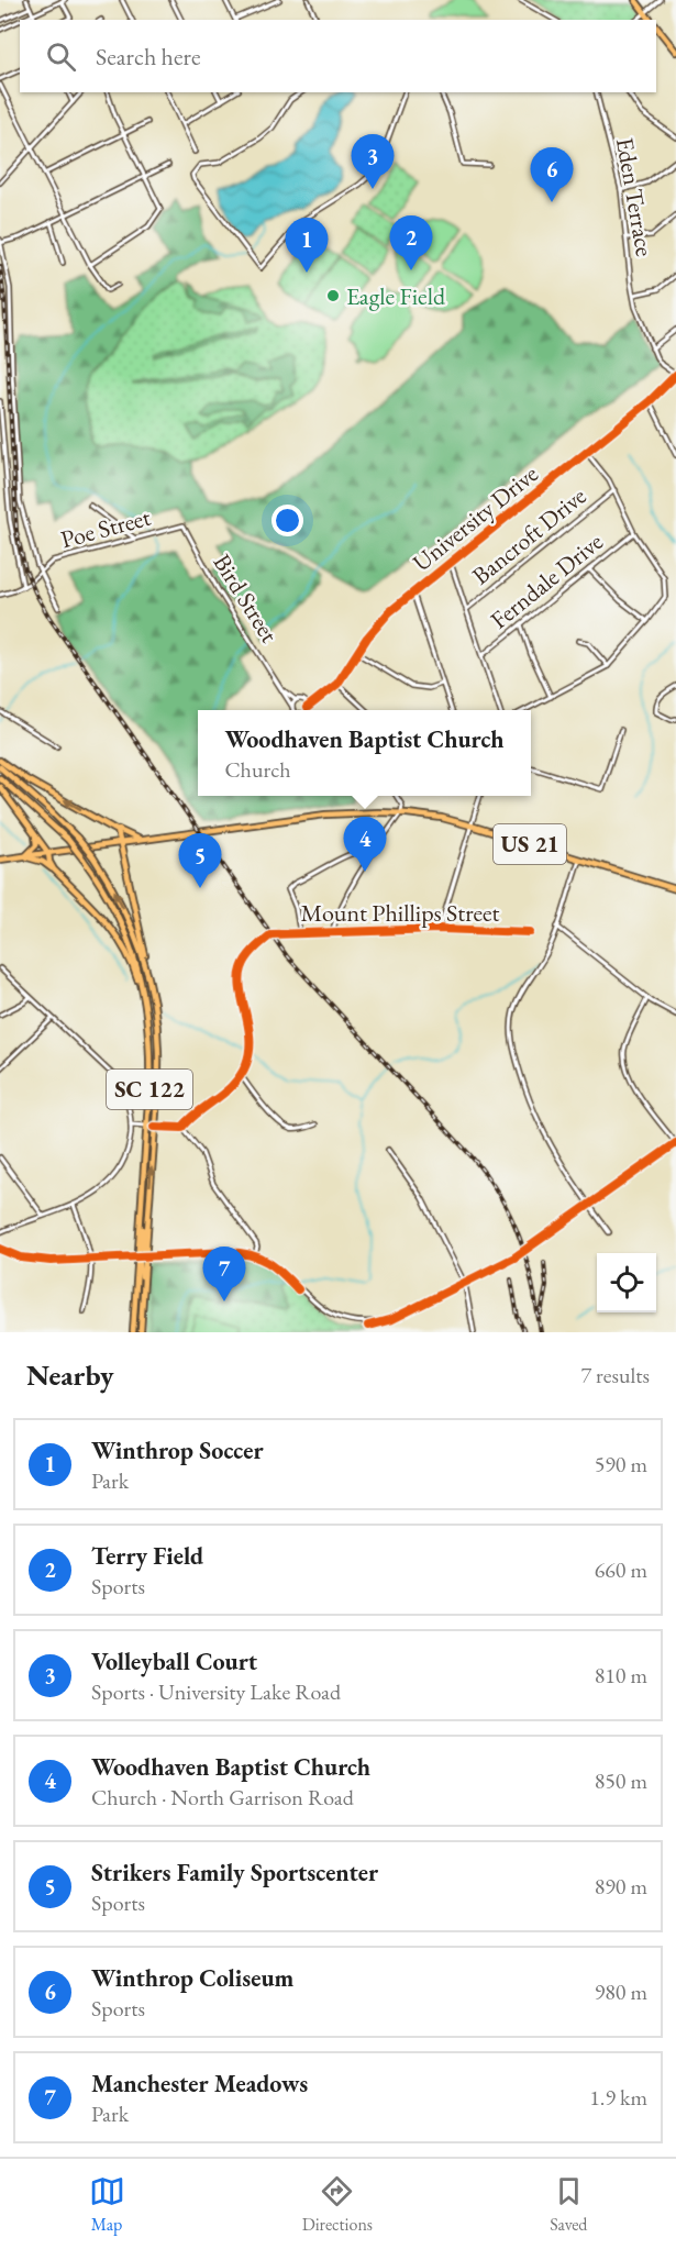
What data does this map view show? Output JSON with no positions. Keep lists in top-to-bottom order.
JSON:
{
  "streets": {
    "main road": ["US 21", "SC 122"],
    "street": [
      "Eden Terrace",
      "University Drive",
      "Poe Street",
      "Bancroft Drive",
      "Ferndale Drive",
      "Bird Street",
      "Mount Phillips Street"
    ]
  },
  "crossings": [
    ["Eden Terrace", "University Drive"],
    ["Poe Street", "Bird Street"]
  ],
  "places": ["Eagle Field"],
  "page": {
    "search": "Search here",
    "pins": [
      "3",
      "6",
      "2",
      "1",
      "4",
      "5",
      "7"
    ],
    "popup": ["Woodhaven Baptist Church", "Church"],
    "heading": ["Nearby", "7 results"],
    "list": [
      {
        "mark": "1",
        "name": "Winthrop Soccer",
        "note": "Park",
        "value": "590 m"
      },
      {
        "mark": "2",
        "name": "Terry Field",
        "note": "Sports",
        "value": "660 m"
      },
      {
        "mark": "3",
        "name": "Volleyball Court",
        "note": "Sports · University Lake Road",
        "value": "810 m"
      },
      {
        "mark": "4",
        "name": "Woodhaven Baptist Church",
        "note": "Church · North Garrison Road",
        "value": "850 m"
      },
      {
        "mark": "5",
        "name": "Strikers Family Sportscenter",
        "note": "Sports",
        "value": "890 m"
      },
      {
        "mark": "6",
        "name": "Winthrop Coliseum",
        "note": "Sports",
        "value": "980 m"
      },
      {
        "mark": "7",
        "name": "Manchester Meadows",
        "note": "Park",
        "value": "1.9 km"
      }
    ],
    "nav": ["Map", "Directions", "Saved"]
  }
}
